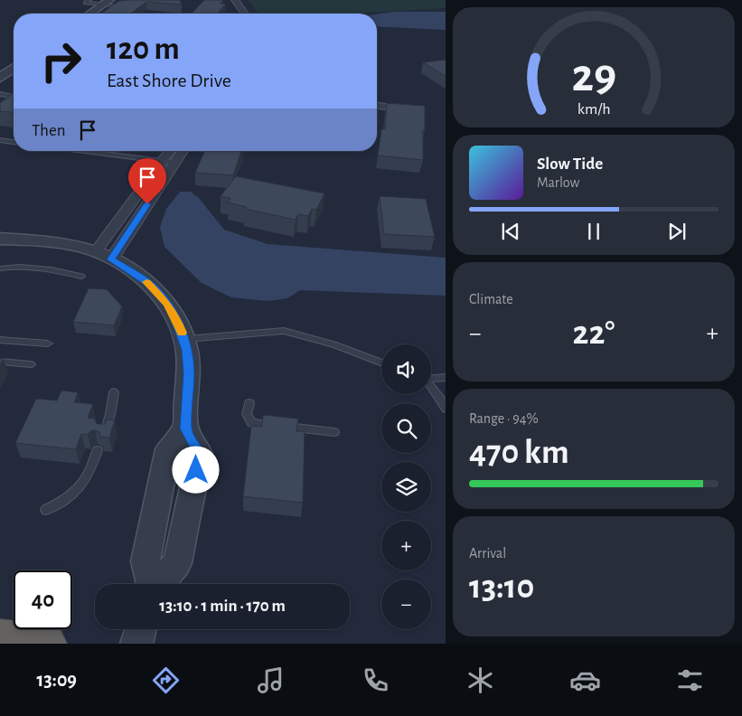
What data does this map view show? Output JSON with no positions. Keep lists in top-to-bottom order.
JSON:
{
  "page": {
    "turn": ["120 m", "East Shore Drive"],
    "then": "Then",
    "song": ["Slow Tide", "Marlow"],
    "tile": [
      "Climate",
      ["Range · 94%", "470 km"],
      ["Arrival", "13:10"]
    ],
    "heat": ["−", "22°", "+"],
    "map_buttons": ["+", "−"],
    "limit": "40",
    "trip": "13:10 · 1 min · 170 m",
    "tabs": "13:09",
    "gauge": ["29", "km/h"]
  }
}
